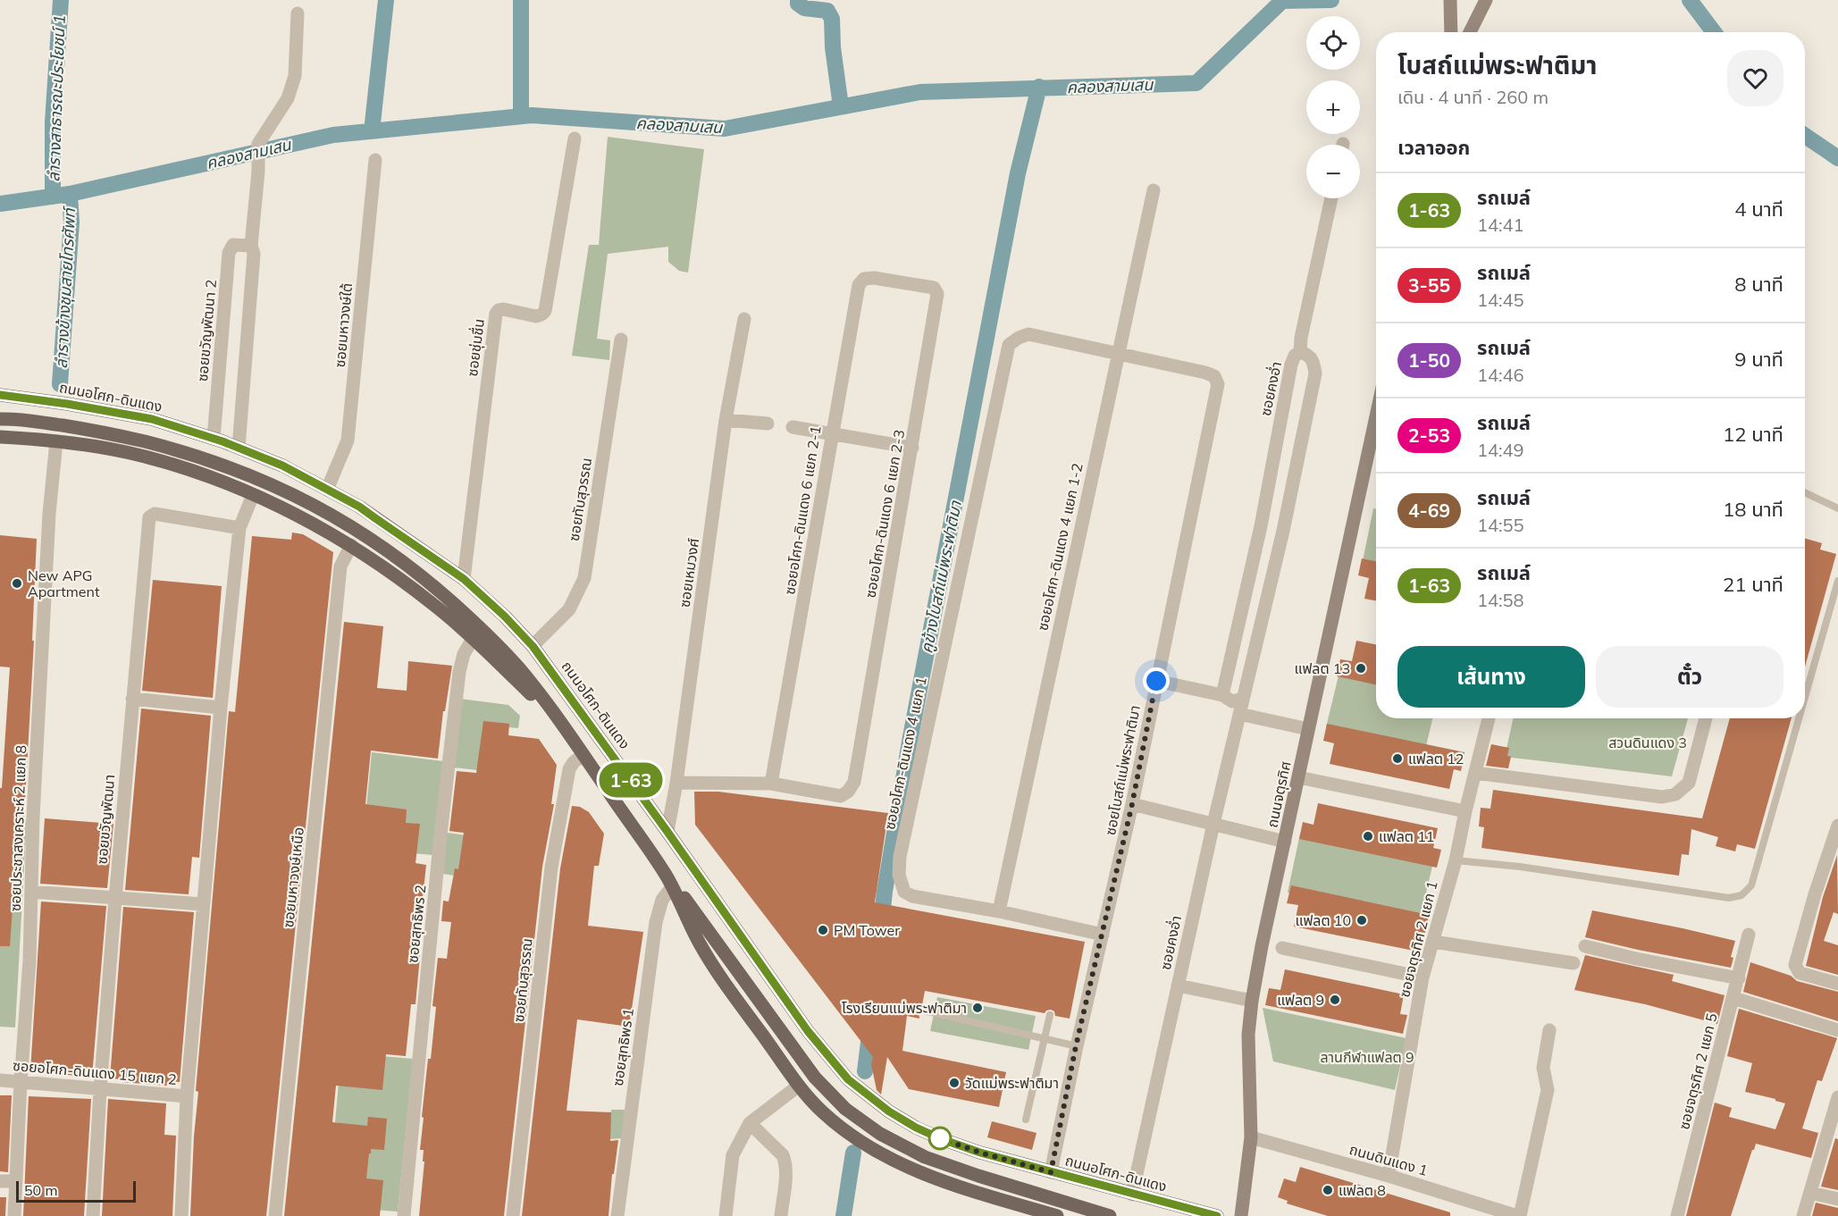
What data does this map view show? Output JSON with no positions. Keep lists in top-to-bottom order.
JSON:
{
  "streets": {
    "main road": ["ถนนอโศก-ดินแดง"],
    "street": [
      "ซอยมหาวงษ์ใต้",
      "ซอยขวัญพัฒนา 2",
      "ซอยชุ่มชื่น",
      "ซอยคงอ่ำ",
      "ซอยทับสุวรรณ",
      "ซอยอโศก-ดินแดง 6 แยก 2-1",
      "ซอยอโศก-ดินแดง 6 แยก 2-3",
      "ซอยอโศก-ดินแดง 4 แยก 1-2",
      "ซอยเหมวงศ์",
      "ซอยอโศก-ดินแดง 4 แยก 1",
      "ซอยโบสถ์แม่พระฟาติมา",
      "ถนนจตุรทิศ",
      "ซอยขวัญพัฒนา",
      "ซอยประชาสงเคราะห์ 2 แยก 8",
      "ซอยมหาวงษ์เหนือ",
      "ซอยสุทธิพร 2",
      "ซอยจตุรทิศ 2 แยก 1",
      "ซอยสุทธิพร 1",
      "ซอยจตุรทิศ 2 แยก 5",
      "ซอยอโศก-ดินแดง 15 แยก 2",
      "ถนนดินแดง 1"
    ]
  },
  "crossings": [
    ["ซอยมหาวงษ์ใต้", "ถนนอโศก-ดินแดง"],
    ["ซอยขวัญพัฒนา 2", "ถนนอโศก-ดินแดง"],
    ["ซอยชุ่มชื่น", "ถนนอโศก-ดินแดง"],
    ["ซอยคงอ่ำ", "ถนนอโศก-ดินแดง"],
    ["ถนนอโศก-ดินแดง", "ซอยทับสุวรรณ"],
    ["ถนนอโศก-ดินแดง", "ซอยเหมวงศ์"],
    ["ถนนอโศก-ดินแดง", "ซอยโบสถ์แม่พระฟาติมา"],
    ["ซอยอโศก-ดินแดง 6 แยก 2-1", "ซอยอโศก-ดินแดง 6 แยก 2-3"],
    ["ซอยอโศก-ดินแดง 4 แยก 1-2", "ซอยอโศก-ดินแดง 4 แยก 1"],
    ["ซอยอโศก-ดินแดง 4 แยก 1-2", "ซอยโบสถ์แม่พระฟาติมา"],
    ["ซอยอโศก-ดินแดง 4 แยก 1", "ซอยโบสถ์แม่พระฟาติมา"],
    ["ถนนจตุรทิศ", "ถนนดินแดง 1"],
    ["ซอยขวัญพัฒนา", "ซอยอโศก-ดินแดง 15 แยก 2"],
    ["ซอยประชาสงเคราะห์ 2 แยก 8", "ซอยอโศก-ดินแดง 15 แยก 2"],
    ["ซอยจตุรทิศ 2 แยก 1", "ถนนดินแดง 1"]
  ],
  "water": [
    "คลองสามเสน",
    "ลํารางสาธารณะประโยชน์ 1",
    "ลำรางข้างชุมสายโทรศัพท์",
    "คูข้างโบสถ์แม่พระฟาติมา"
  ],
  "parks": ["สวนดินแดง 3", "ลานกีฬาแฟลต 9"],
  "places": [
    "New APG Apartment",
    "แฟลต 13",
    "แฟลต 12",
    "แฟลต 11",
    "แฟลต 10",
    "PM Tower",
    "แฟลต 9",
    "โรงเรียนแม่พระฟาติมา",
    "วัดแม่พระฟาติมา",
    "แฟลต 8"
  ],
  "lines": ["bus line 1-63"],
  "scale_bar": "50 m",
  "page": {
    "on_map": "1-63",
    "map_buttons": ["+", "−"],
    "heading": [
      ["โบสถ์แม่พระฟาติมา", "เดิน · 4 นาที · 260 m"],
      "เวลาออก"
    ],
    "list": [
      {
        "mark": "1-63",
        "name": "รถเมล์",
        "note": "14:41",
        "value": "4 นาที"
      },
      {
        "mark": "3-55",
        "name": "รถเมล์",
        "note": "14:45",
        "value": "8 นาที"
      },
      {
        "mark": "1-50",
        "name": "รถเมล์",
        "note": "14:46",
        "value": "9 นาที"
      },
      {
        "mark": "2-53",
        "name": "รถเมล์",
        "note": "14:49",
        "value": "12 นาที"
      },
      {
        "mark": "4-69",
        "name": "รถเมล์",
        "note": "14:55",
        "value": "18 นาที"
      },
      {
        "mark": "1-63",
        "name": "รถเมล์",
        "note": "14:58",
        "value": "21 นาที"
      }
    ],
    "buttons": ["เส้นทาง", "ตั๋ว"],
    "scale": "50 m"
  }
}
